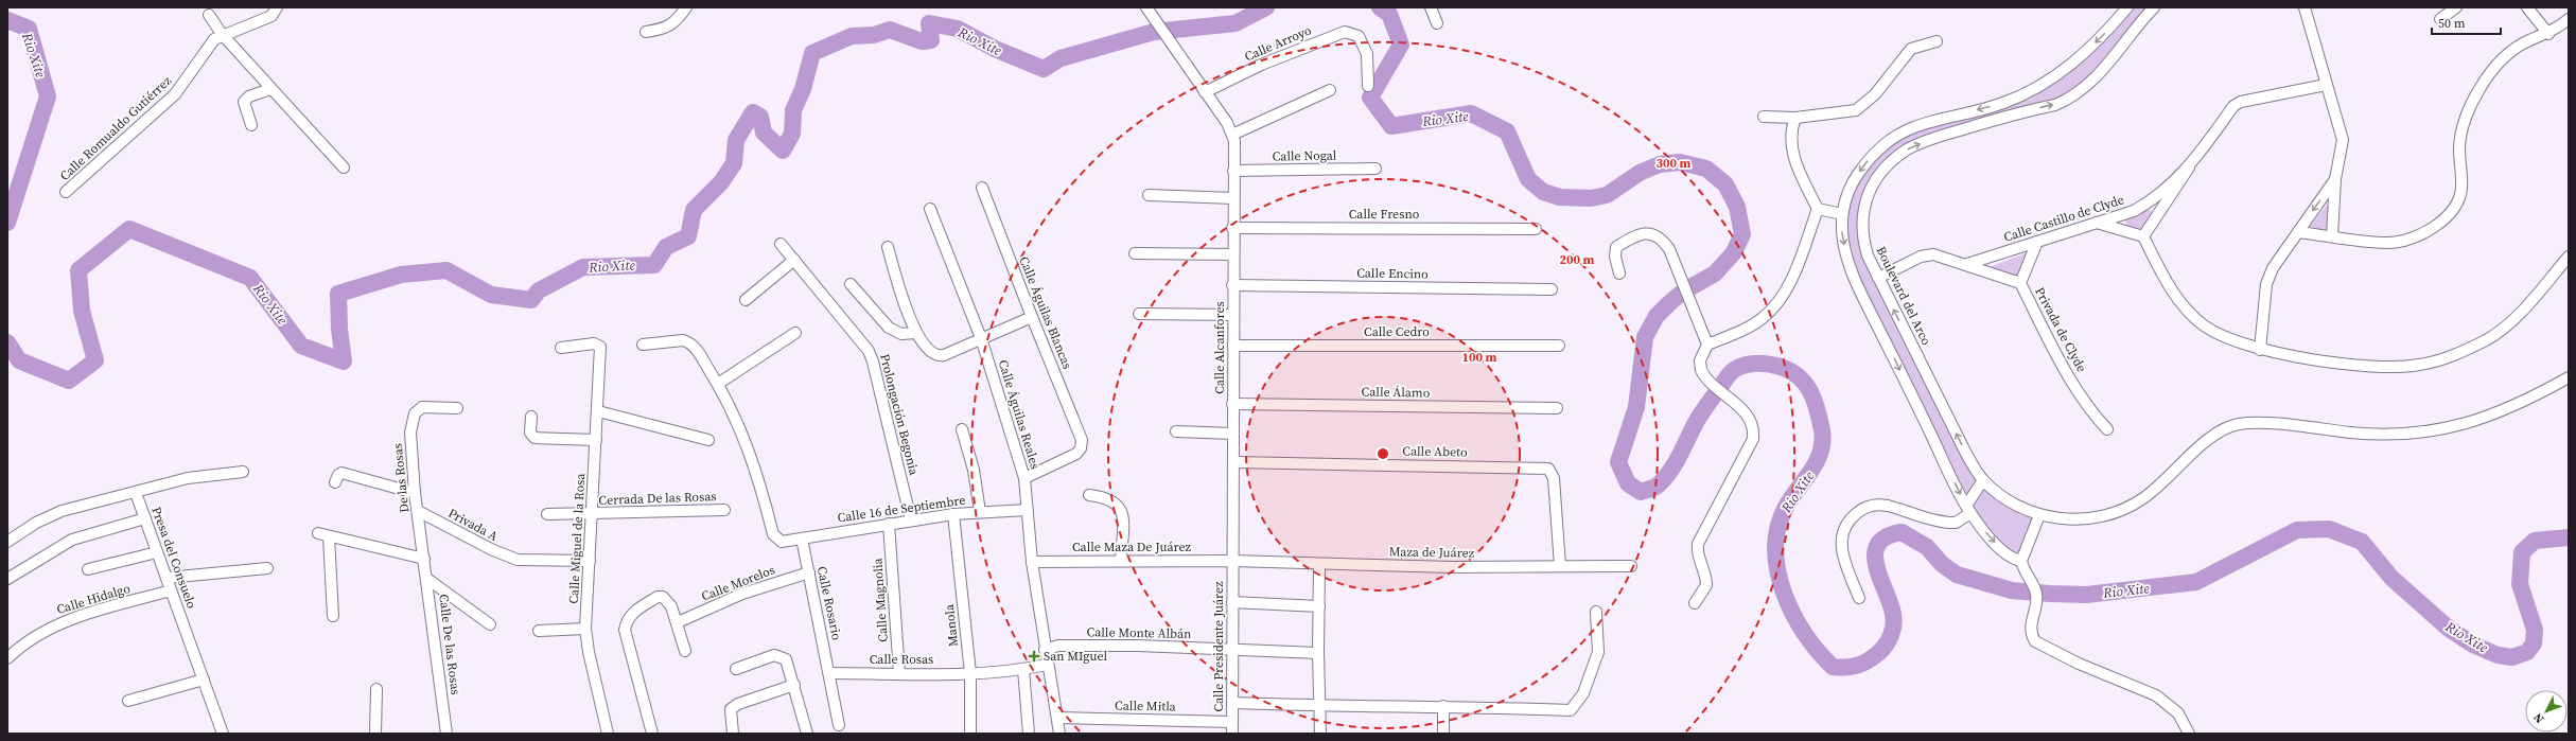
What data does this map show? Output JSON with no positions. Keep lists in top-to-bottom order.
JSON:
{
  "streets": {
    "street": [
      "Calle Arroyo",
      "Calle Romualdo Gutiérrez",
      "Calle Nogal",
      "Calle Fresno",
      "Calle Castillo de Clyde",
      "Calle Encino",
      "Boulevard del Arco",
      "Calle Águilas Blancas",
      "Privada de Clyde",
      "Calle Cedro",
      "Calle Alcanfores",
      "Calle Álamo",
      "Prolongación Begonia",
      "Calle Águilas Reales",
      "Calle Abeto",
      "De las Rosas",
      "Cerrada De las Rosas",
      "Calle 16 de Septiembre",
      "Privada A",
      "Calle Miguel de la Rosa",
      "Calle Maza De Juárez",
      "Maza de Juárez",
      "Presa del Consuelo",
      "Calle Morelos",
      "Calle Hidalgo",
      "Calle Magnolia",
      "Calle Rosario",
      "Manola",
      "Calle Monte Albán",
      "Calle De las Rosas",
      "Calle Presidente Juárez",
      "Calle Rosas",
      "Calle Mitla"
    ]
  },
  "crossings": [
    ["Calle Nogal", "Calle Alcanfores"],
    ["Calle Fresno", "Calle Alcanfores"],
    ["Calle Castillo de Clyde", "Privada de Clyde"],
    ["Calle Encino", "Calle Alcanfores"],
    ["Boulevard del Arco", "Privada de Clyde"],
    ["Calle Águilas Blancas", "Calle Águilas Reales"],
    ["Calle Cedro", "Calle Alcanfores"],
    ["Calle Alcanfores", "Calle Álamo"],
    ["Calle Alcanfores", "Calle Abeto"],
    ["Calle Alcanfores", "Calle Maza De Juárez"],
    ["Calle Alcanfores", "Maza de Juárez"],
    ["Calle Alcanfores", "Calle Presidente Juárez"],
    ["Prolongación Begonia", "Calle 16 de Septiembre"],
    ["Calle Águilas Reales", "Calle 16 de Septiembre"],
    ["Calle Águilas Reales", "Calle Maza De Juárez"],
    ["Calle Águilas Reales", "Calle Monte Albán"],
    ["Calle Águilas Reales", "Calle Rosas"],
    ["Calle Águilas Reales", "Calle Mitla"],
    ["Calle Abeto", "Maza de Juárez"],
    ["De las Rosas", "Privada A"],
    ["De las Rosas", "Calle De las Rosas"],
    ["Cerrada De las Rosas", "Calle Miguel de la Rosa"],
    ["Calle 16 de Septiembre", "Calle Magnolia"],
    ["Calle 16 de Septiembre", "Calle Rosario"],
    ["Calle 16 de Septiembre", "Manola"],
    ["Privada A", "Calle Miguel de la Rosa"],
    ["Calle Maza De Juárez", "Maza de Juárez"],
    ["Calle Maza De Juárez", "Calle Presidente Juárez"],
    ["Maza de Juárez", "Calle Presidente Juárez"],
    ["Presa del Consuelo", "Calle Hidalgo"],
    ["Calle Morelos", "Calle Rosario"],
    ["Calle Magnolia", "Calle Rosas"],
    ["Calle Rosario", "Calle Rosas"],
    ["Manola", "Calle Rosas"],
    ["Calle Monte Albán", "Calle Presidente Juárez"],
    ["Calle Presidente Juárez", "Calle Mitla"]
  ],
  "water": ["Rio Xite"],
  "places": {
    "health": ["San MIguel"]
  },
  "scale_bar": "50 m",
  "north": "bottom left",
  "rings": ["300 m", "200 m", "100 m"]
}
